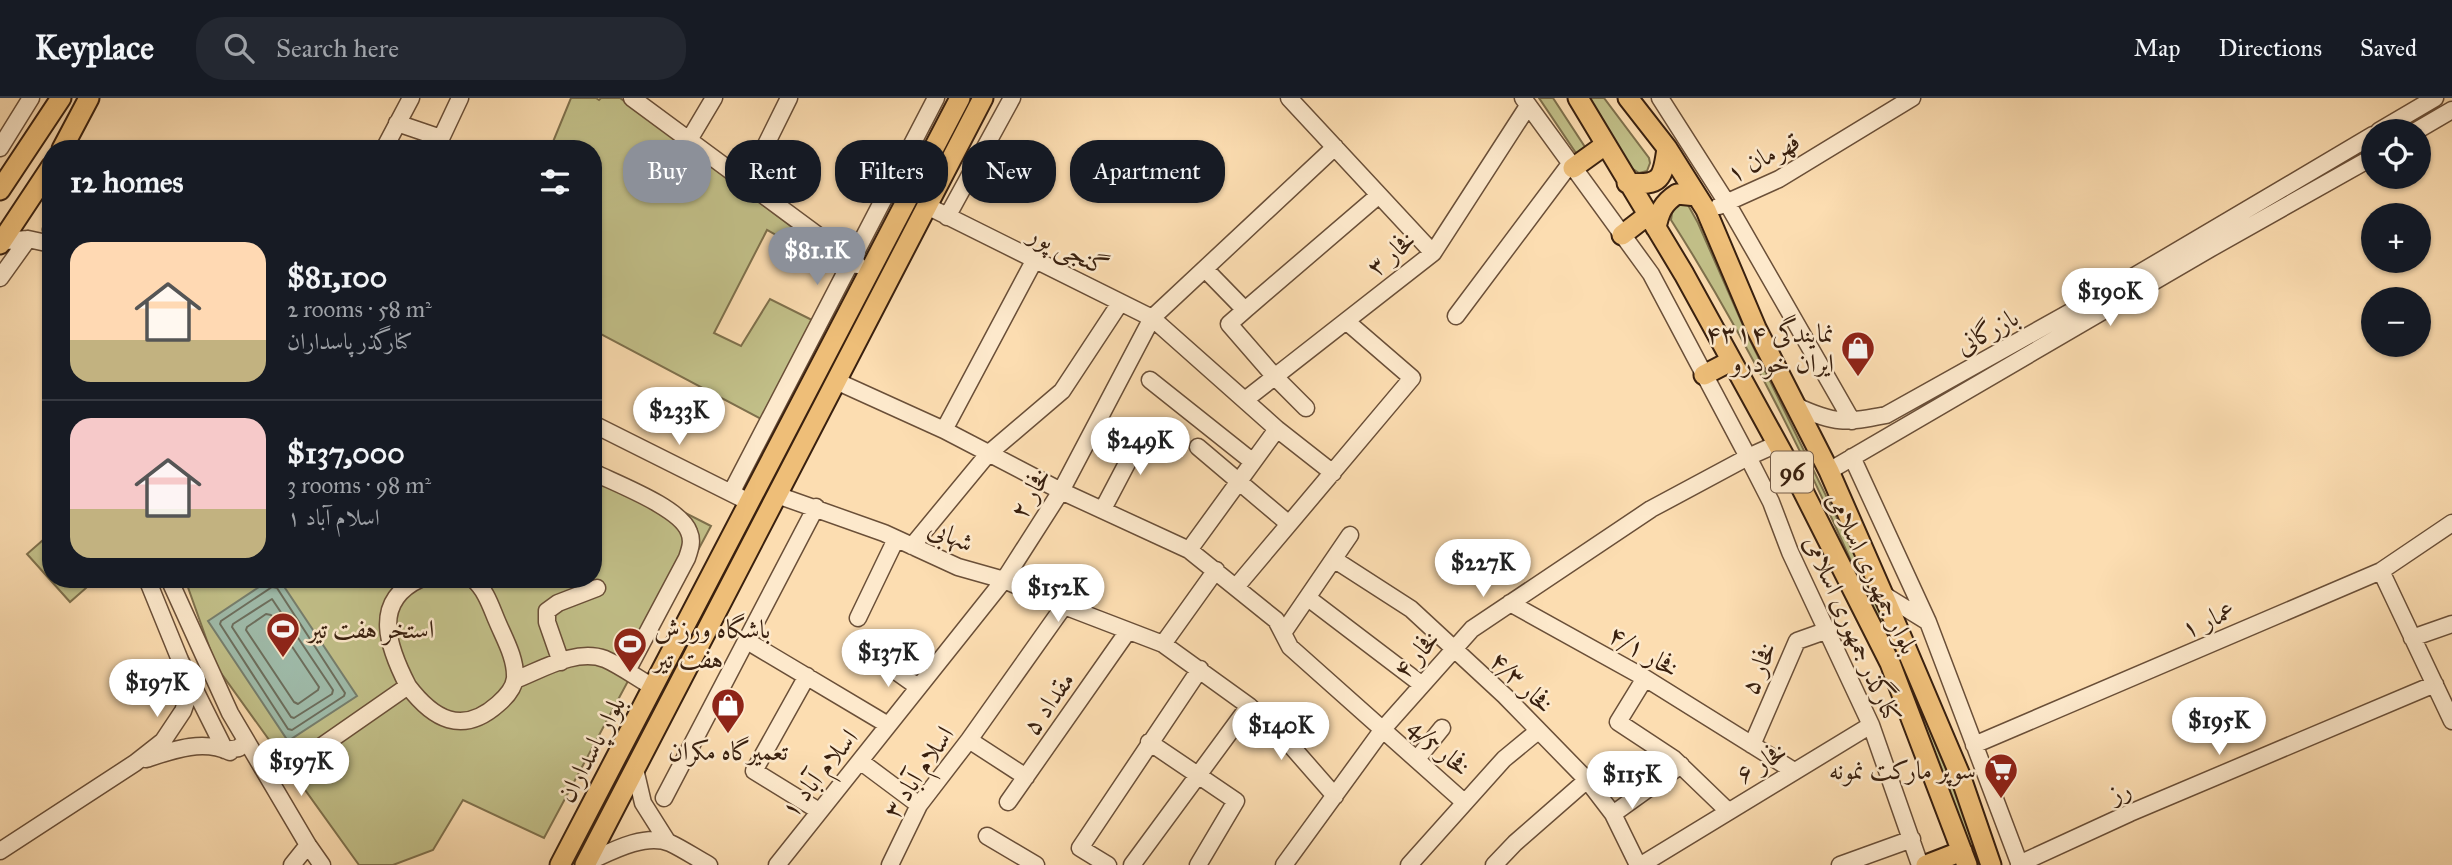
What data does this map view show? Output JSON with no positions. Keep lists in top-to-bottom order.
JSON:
{
  "streets": {
    "main road": ["96", "بلوار جمهوری اسلامی", "بلوار پاسداران"],
    "street": [
      "قهرمان ۱",
      "گنجی پور",
      "فخار ۳",
      "بازرگانی",
      "فخار ۲",
      "شهابی",
      "عمار ۱",
      "کنارگذر جمهوری اسلامی",
      "فخار ۴/۱",
      "فخار ۴",
      "فخار ۵",
      "فخار ۴/۳",
      "مقداد ۵",
      "فخار 4/5",
      "فخار ۶",
      "اسلام آباد ۳",
      "اسلام آباد ۱",
      "رز"
    ]
  },
  "crossings": [
    ["قهرمان ۱", "بلوار جمهوری اسلامی"],
    ["گنجی پور", "فخار ۳"],
    ["گنجی پور", "فخار ۲"],
    ["گنجی پور", "بلوار پاسداران"],
    ["فخار ۳", "کنارگذر جمهوری اسلامی"],
    ["بازرگانی", "بلوار جمهوری اسلامی"],
    ["فخار ۲", "شهابی"],
    ["فخار ۲", "فخار 4/5"],
    ["فخار ۲", "اسلام آباد ۱"],
    ["شهابی", "فخار ۴"],
    ["شهابی", "مقداد ۵"],
    ["شهابی", "بلوار پاسداران"],
    ["شهابی", "اسلام آباد ۳"],
    ["شهابی", "اسلام آباد ۱"],
    ["بلوار جمهوری اسلامی", "فخار ۴"],
    ["کنارگذر جمهوری اسلامی", "فخار ۴"],
    ["کنارگذر جمهوری اسلامی", "فخار ۵"],
    ["کنارگذر جمهوری اسلامی", "فخار ۶"],
    ["فخار ۴/۱", "فخار ۴"],
    ["فخار ۴/۱", "فخار ۵"],
    ["فخار ۴/۱", "فخار ۶"],
    ["فخار ۴", "فخار ۴/۳"],
    ["فخار ۴", "فخار 4/5"],
    ["فخار ۴/۳", "فخار ۶"],
    ["فخار 4/5", "بلوار پاسداران"]
  ],
  "places": {
    "shop": ["نمایندگی ۴۳۱۴ ایران خودرو", "تعمیرگاه مکران"],
    "sports": ["استخر هفت تیر", "باشگاه ورزش هفت تیر"],
    "supermarket": ["سوپر مارکت نمونه"]
  },
  "page": {
    "header": "Keyplace",
    "search": "Search here",
    "nav": ["Map", "Directions", "Saved"],
    "map_buttons": ["+", "−"],
    "chip": [
      "Buy",
      "Rent",
      "Filters",
      "New",
      "Apartment"
    ],
    "heading": "12 homes",
    "list": [
      {
        "name": "$81,100",
        "note": "2 rooms · 58 m² · کنارگذر پاسداران"
      },
      {
        "name": "$137,000",
        "note": "3 rooms · 98 m² · اسلام آباد ۱"
      }
    ],
    "price": [
      "$81.1K",
      "$190K",
      "$233K",
      "$249K",
      "$227K",
      "$152K",
      "$137K",
      "$197K",
      "$195K",
      "$140K",
      "$197K",
      "$115K"
    ]
  }
}
